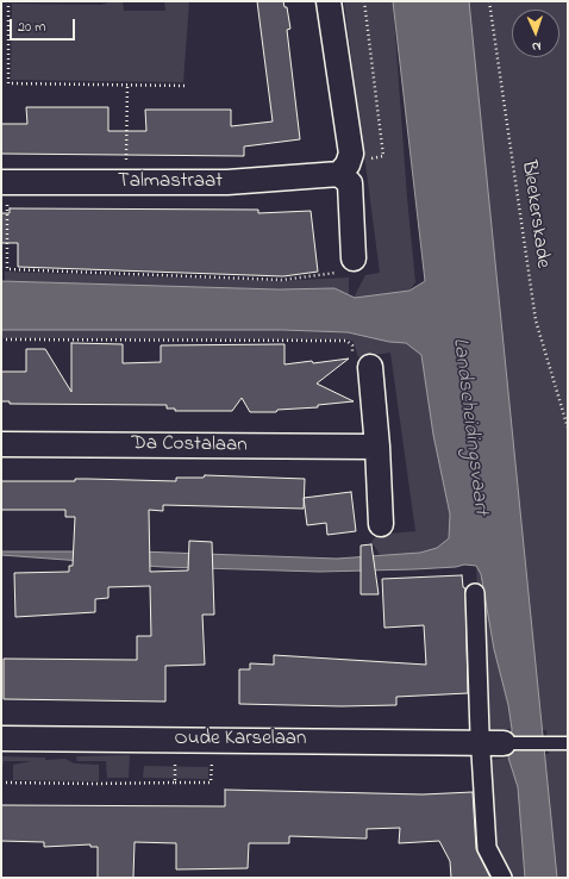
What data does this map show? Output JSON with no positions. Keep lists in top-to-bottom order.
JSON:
{
  "streets": {
    "street": ["Talmastraat", "Da Costalaan", "Oude Karselaan"],
    "path": ["Bleekerskade"]
  },
  "water": ["Landscheidingsvaart"],
  "scale_bar": "20 m",
  "north": "bottom"
}
